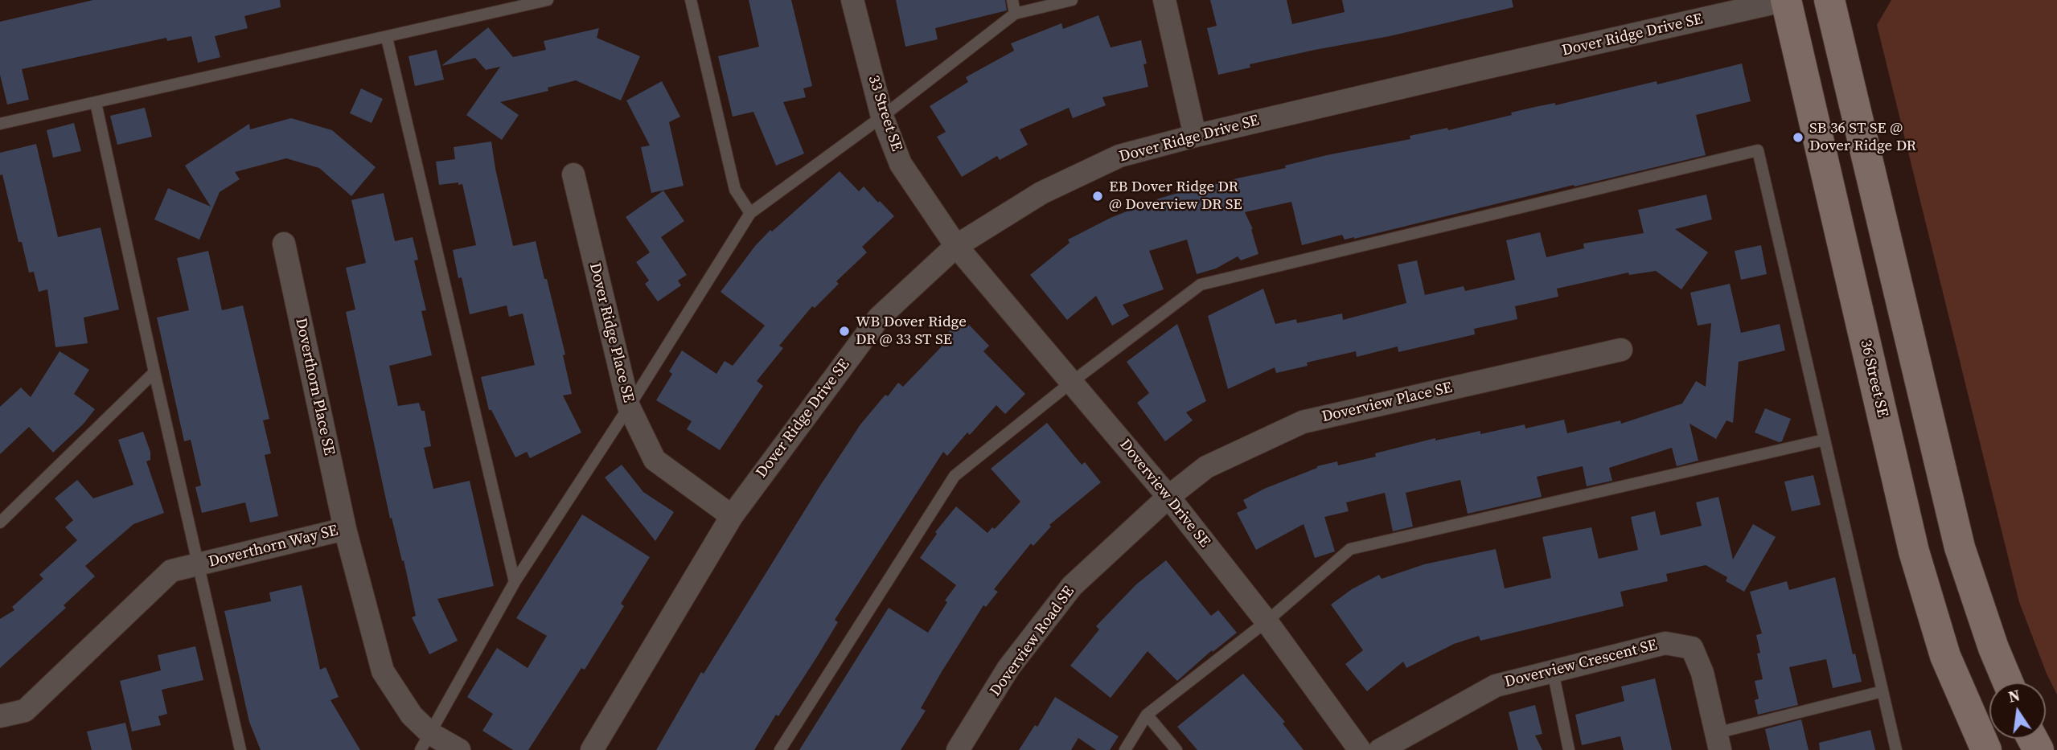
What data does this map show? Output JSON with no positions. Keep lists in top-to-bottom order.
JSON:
{
  "streets": {
    "main road": ["36 Street SE"],
    "street": [
      "Dover Ridge Drive SE",
      "33 Street SE",
      "Dover Ridge Place SE",
      "Doverthorn Place SE",
      "Doverview Place SE",
      "Doverview Drive SE",
      "Doverthorn Way SE",
      "Doverview Road SE",
      "Doverview Crescent SE"
    ]
  },
  "crossings": [
    ["Dover Ridge Drive SE", "33 Street SE"],
    ["Dover Ridge Drive SE", "Dover Ridge Place SE"],
    ["Dover Ridge Drive SE", "36 Street SE"],
    ["Dover Ridge Drive SE", "Doverview Drive SE"],
    ["33 Street SE", "Doverview Drive SE"],
    ["Doverthorn Place SE", "Doverthorn Way SE"],
    ["Doverview Place SE", "Doverview Drive SE"],
    ["Doverview Place SE", "Doverview Road SE"],
    ["Doverview Drive SE", "Doverview Road SE"]
  ],
  "places": ["SB 36 ST SE @ Dover Ridge DR", "EB Dover Ridge DR @ Doverview DR SE", "WB Dover Ridge DR @ 33 ST SE"],
  "north": "top"
}
